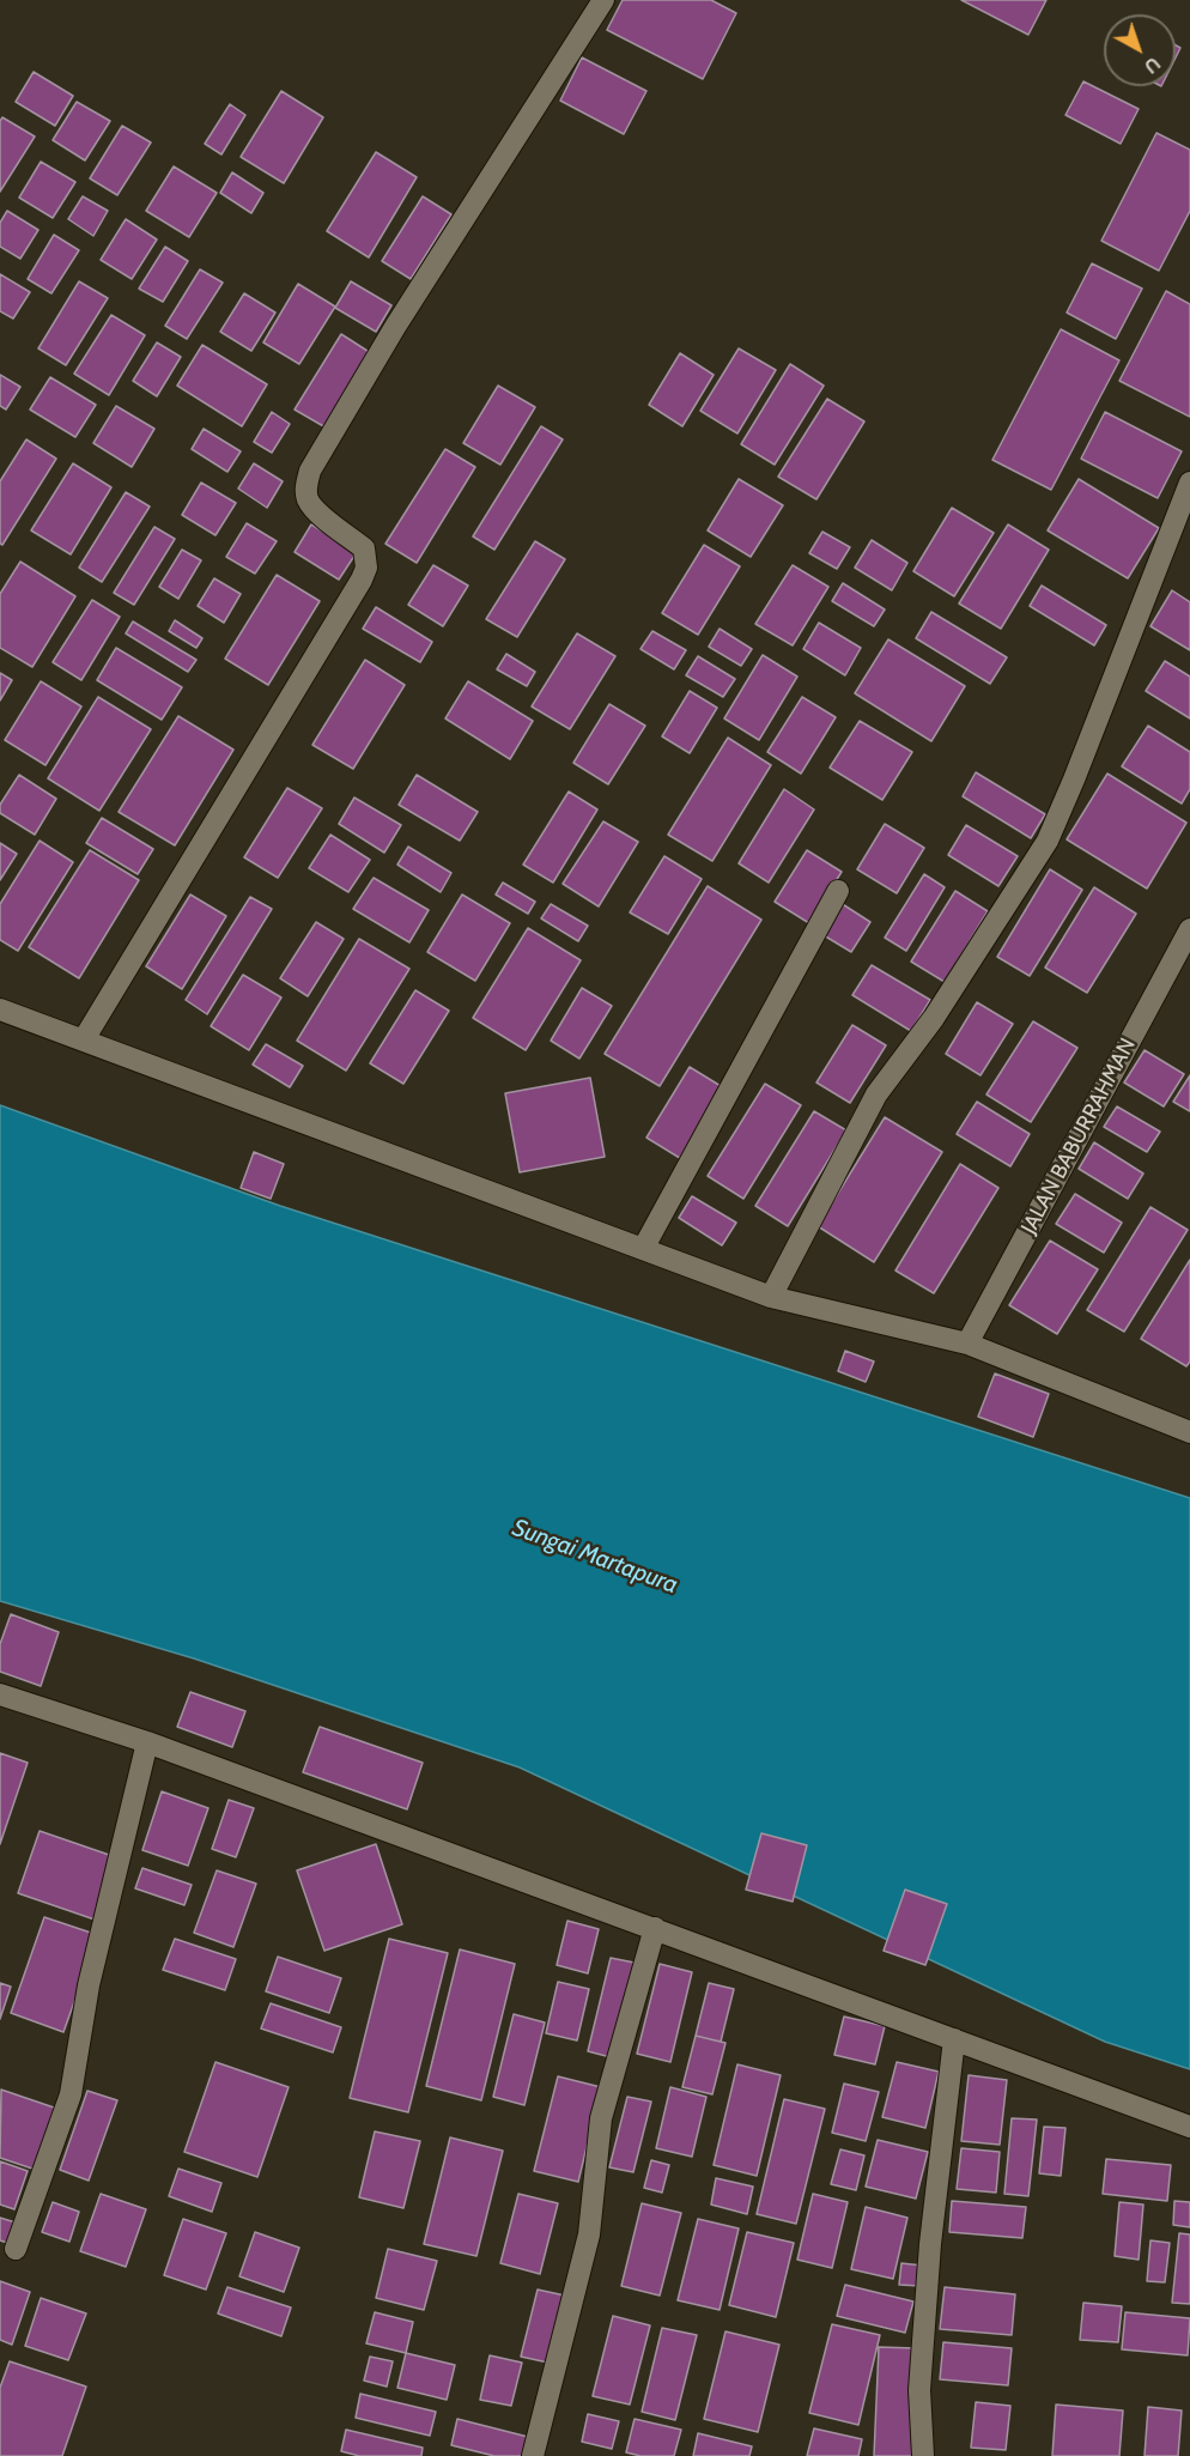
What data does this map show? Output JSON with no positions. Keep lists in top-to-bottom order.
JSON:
{
  "streets": {
    "street": ["JALAN BABURRAHMAN"]
  },
  "water": ["Sungai Martapura"],
  "north": "bottom right"
}
